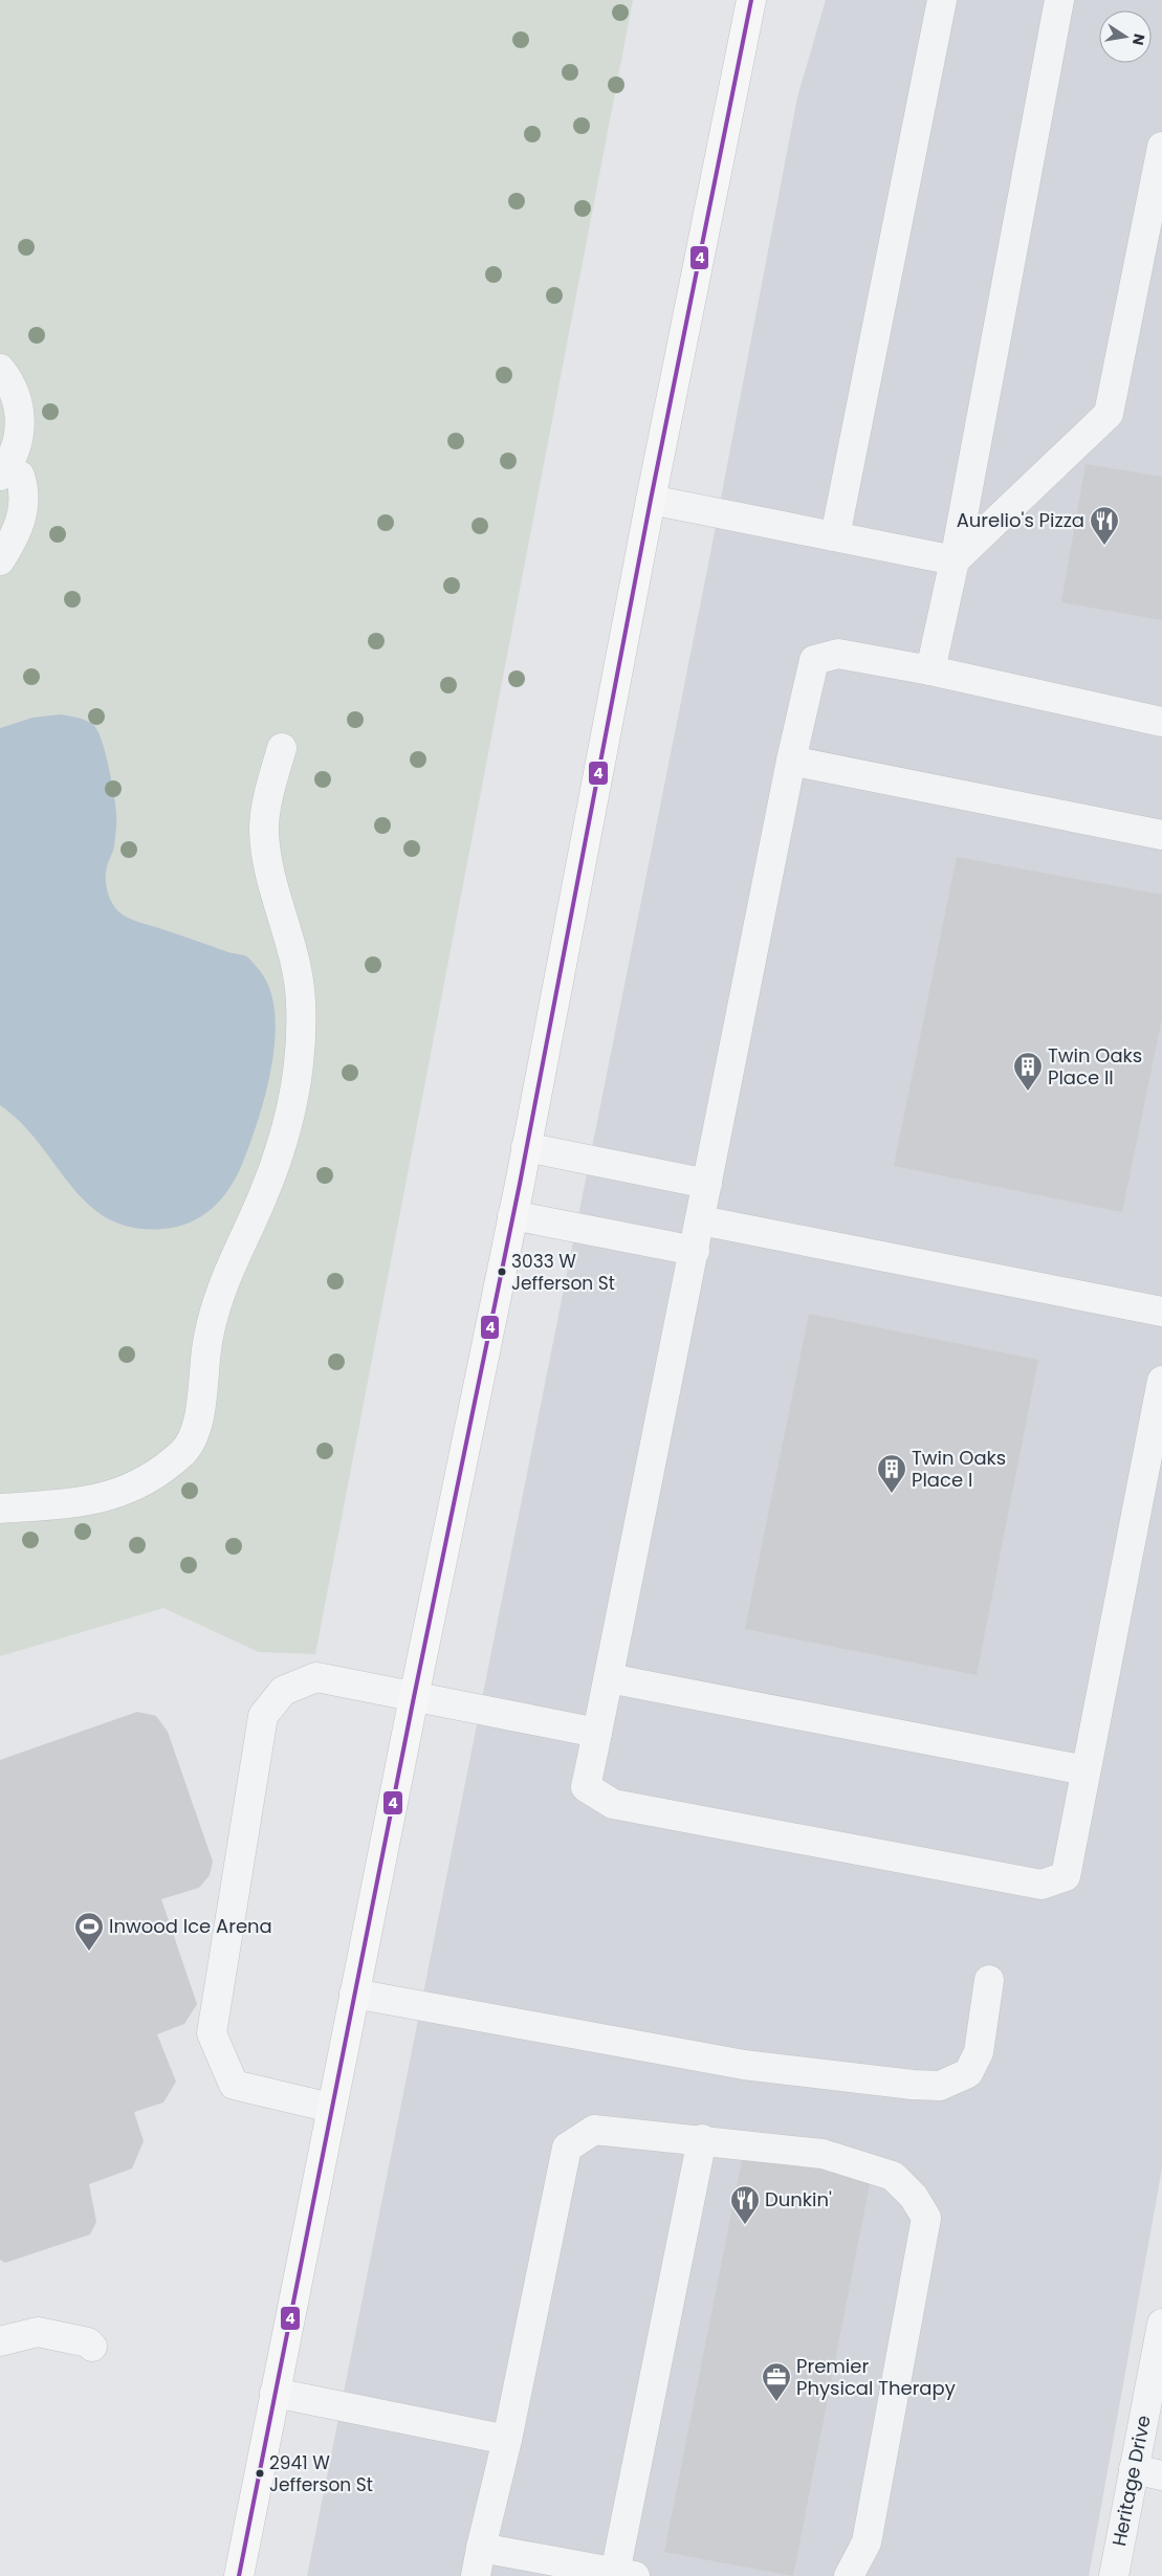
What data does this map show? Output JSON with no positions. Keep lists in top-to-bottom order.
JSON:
{
  "streets": {
    "street": ["Heritage Drive"]
  },
  "places": {
    "restaurant": ["Aurelio's Pizza", "Dunkin'"],
    "building": ["Twin Oaks Place II", "Twin Oaks Place I"],
    "other": ["3033 W Jefferson St", "2941 W Jefferson St"],
    "sports": ["Inwood Ice Arena"],
    "office": ["Premier Physical Therapy"]
  },
  "lines": ["transit line 4"],
  "north": "right"
}
